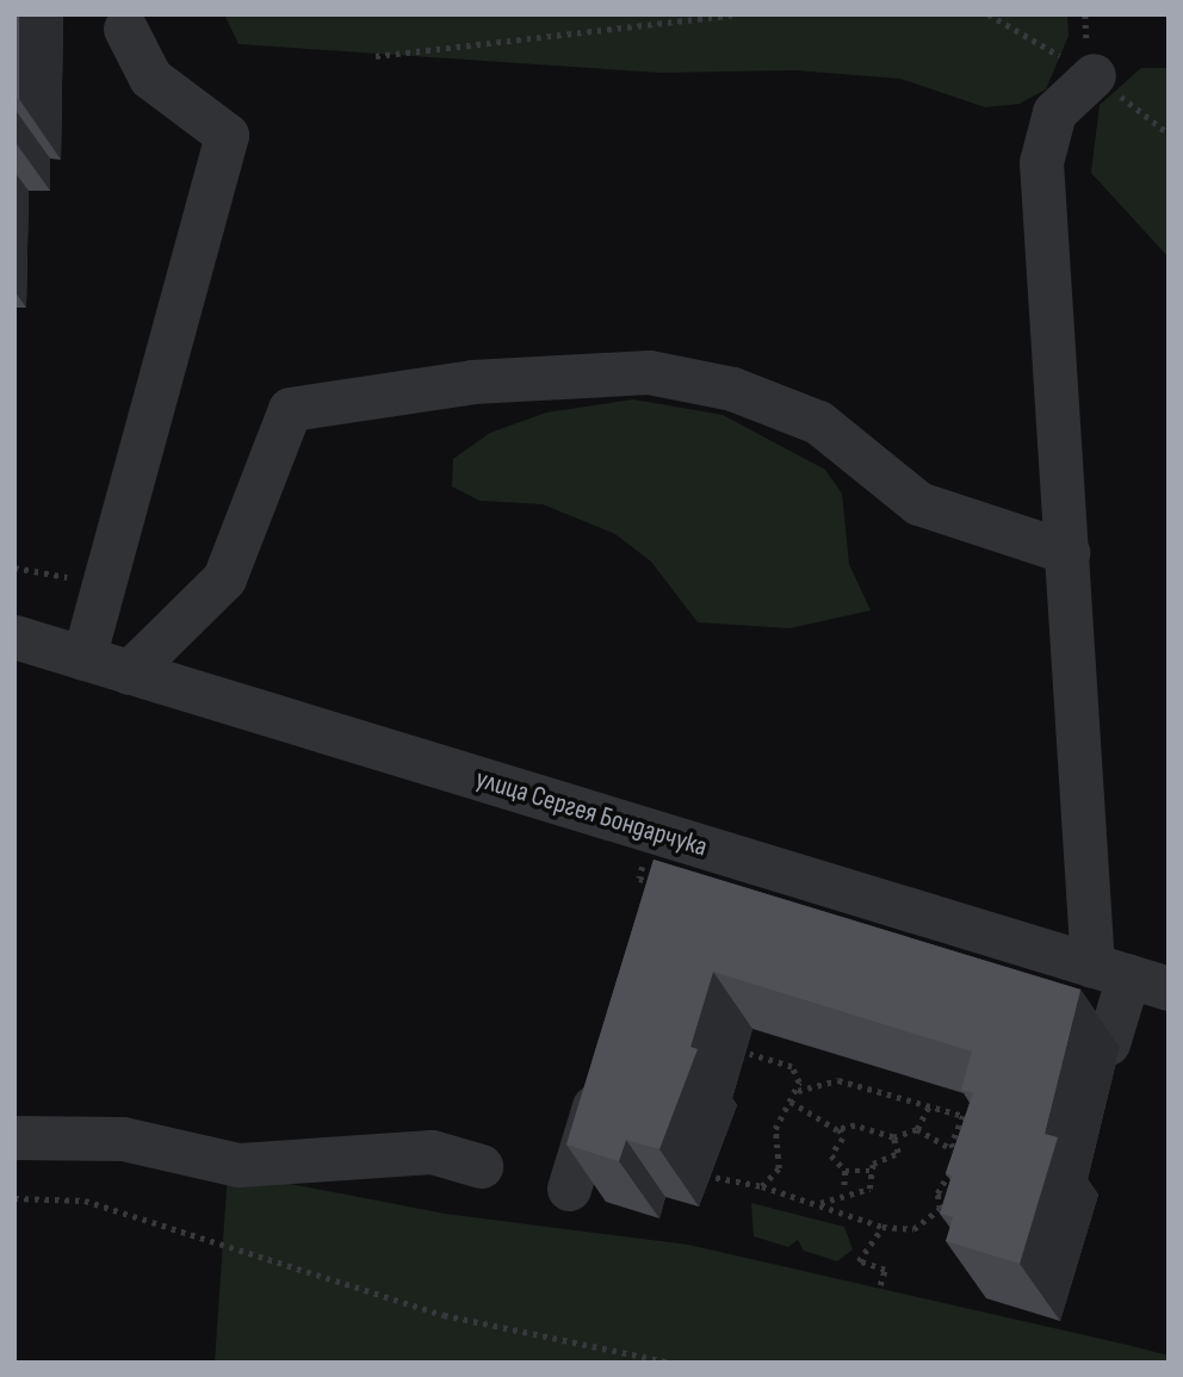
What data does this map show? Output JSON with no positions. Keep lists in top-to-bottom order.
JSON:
{
  "streets": {
    "street": ["улица Сергея Бондарчука"]
  }
}
